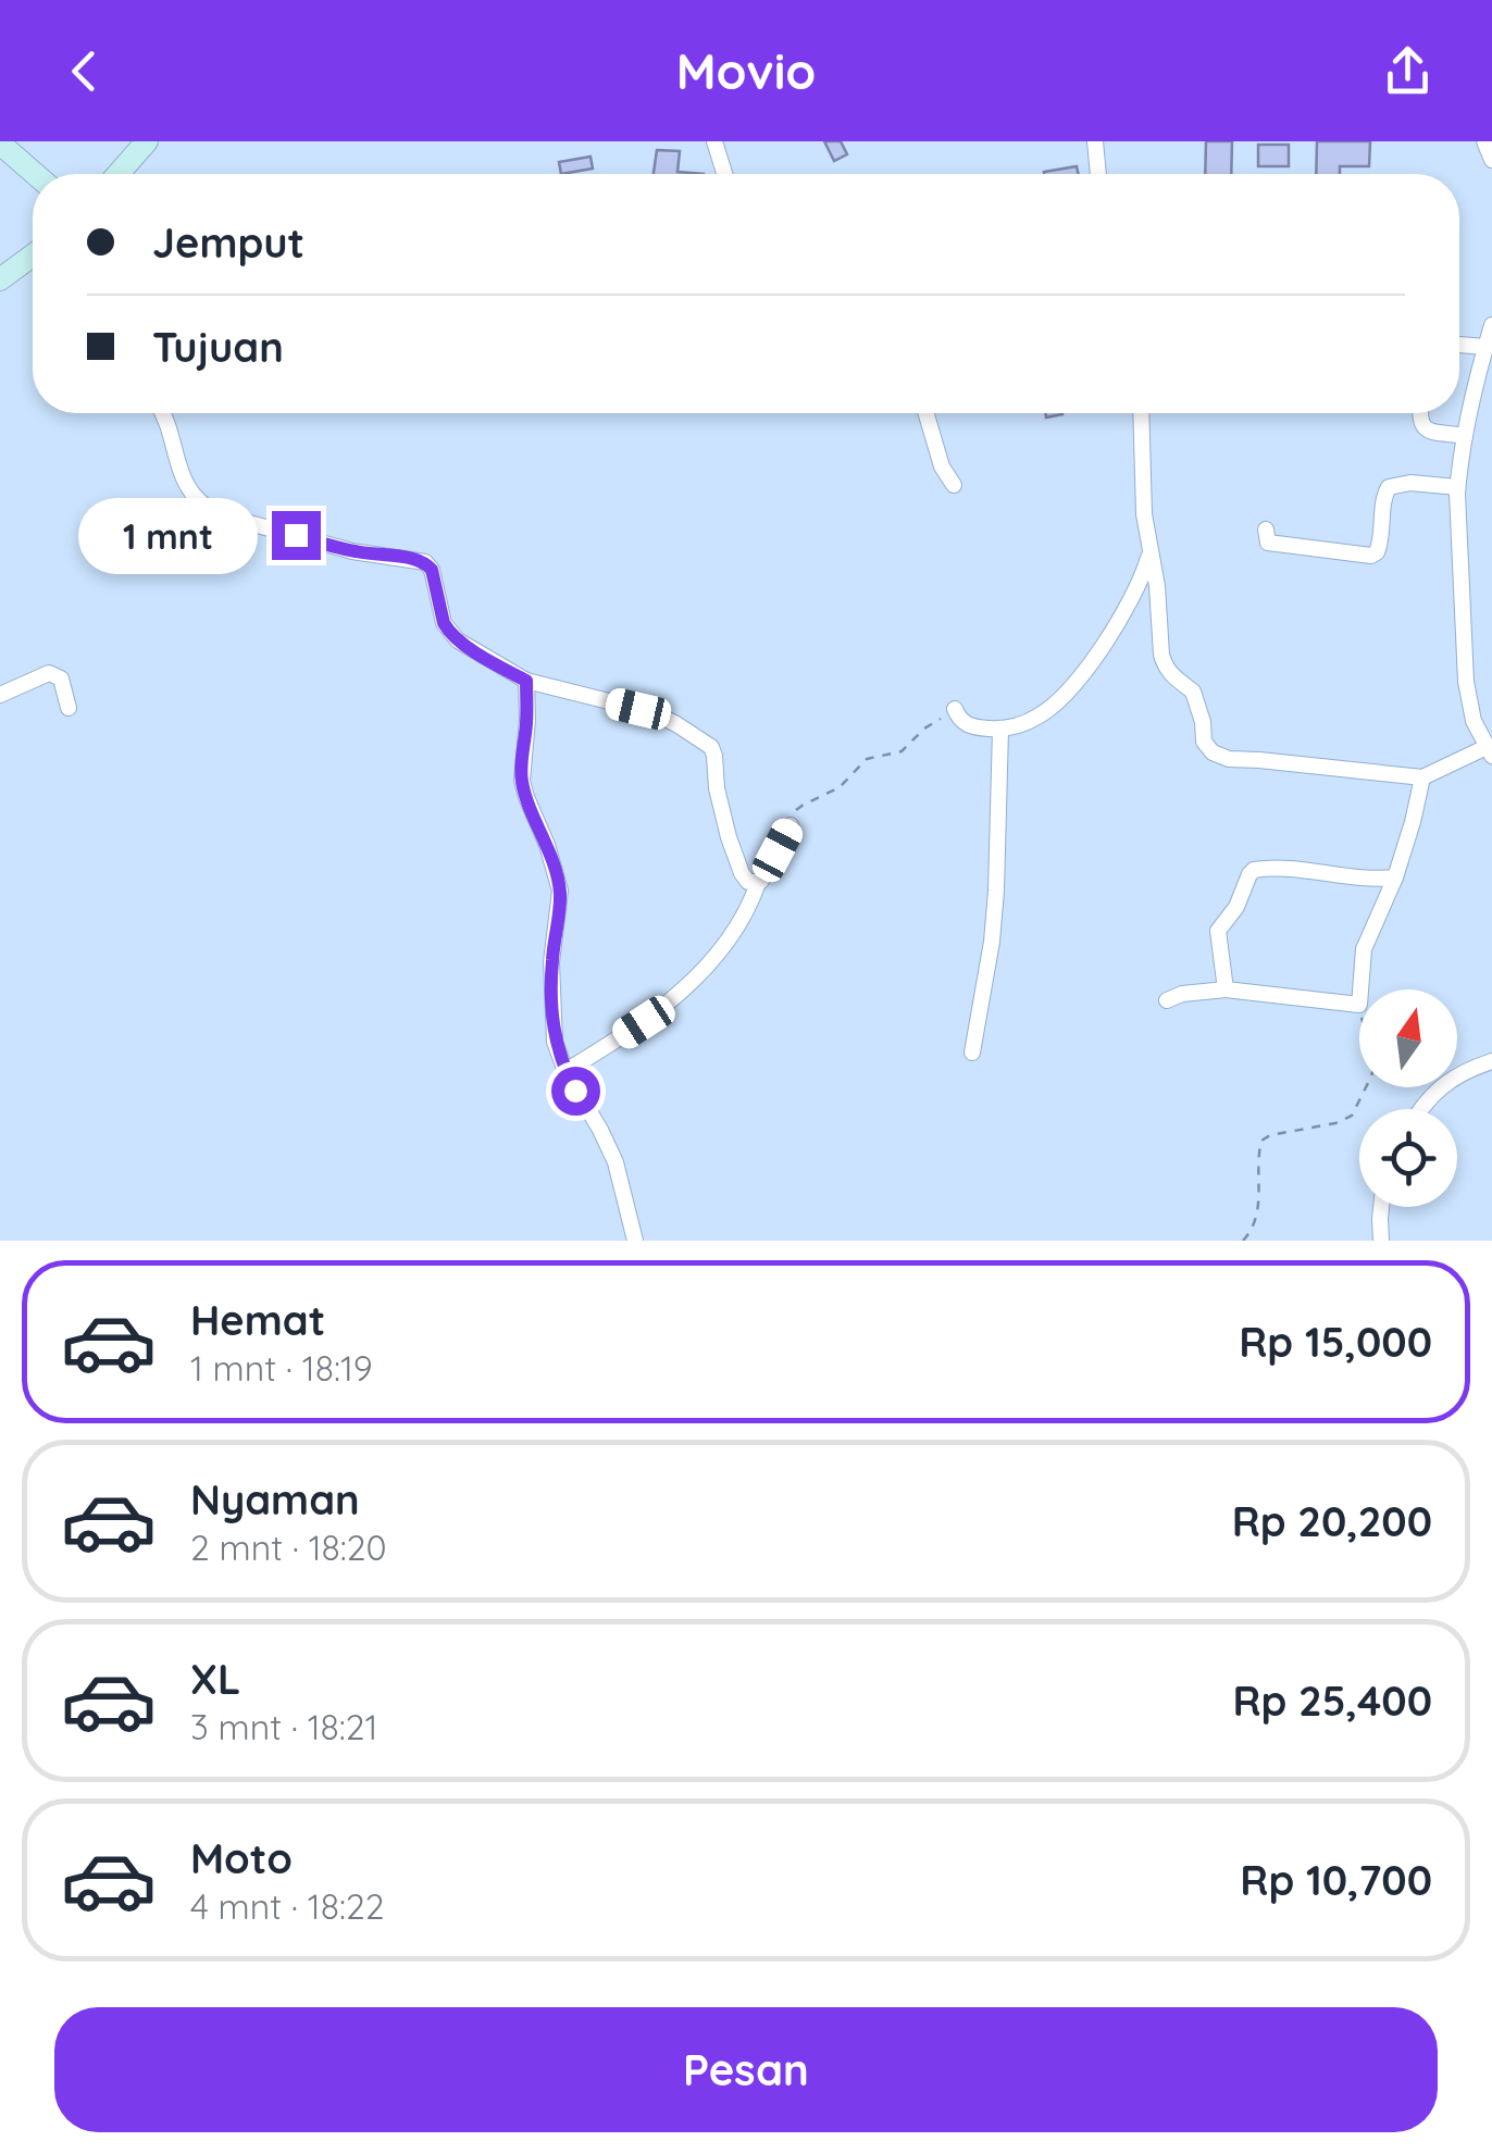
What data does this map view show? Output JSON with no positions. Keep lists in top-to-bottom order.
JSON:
{
  "north": "top",
  "page": {
    "header": "Movio",
    "banner": ["Jemput", "Tujuan"],
    "bubble": "1 mnt",
    "list": [
      {
        "name": "Hemat",
        "note": "1 mnt · 18:19",
        "value": "Rp 15,000"
      },
      {
        "name": "Nyaman",
        "note": "2 mnt · 18:20",
        "value": "Rp 20,200"
      },
      {
        "name": "XL",
        "note": "3 mnt · 18:21",
        "value": "Rp 25,400"
      },
      {
        "name": "Moto",
        "note": "4 mnt · 18:22",
        "value": "Rp 10,700"
      }
    ],
    "buttons": "Pesan"
  }
}
